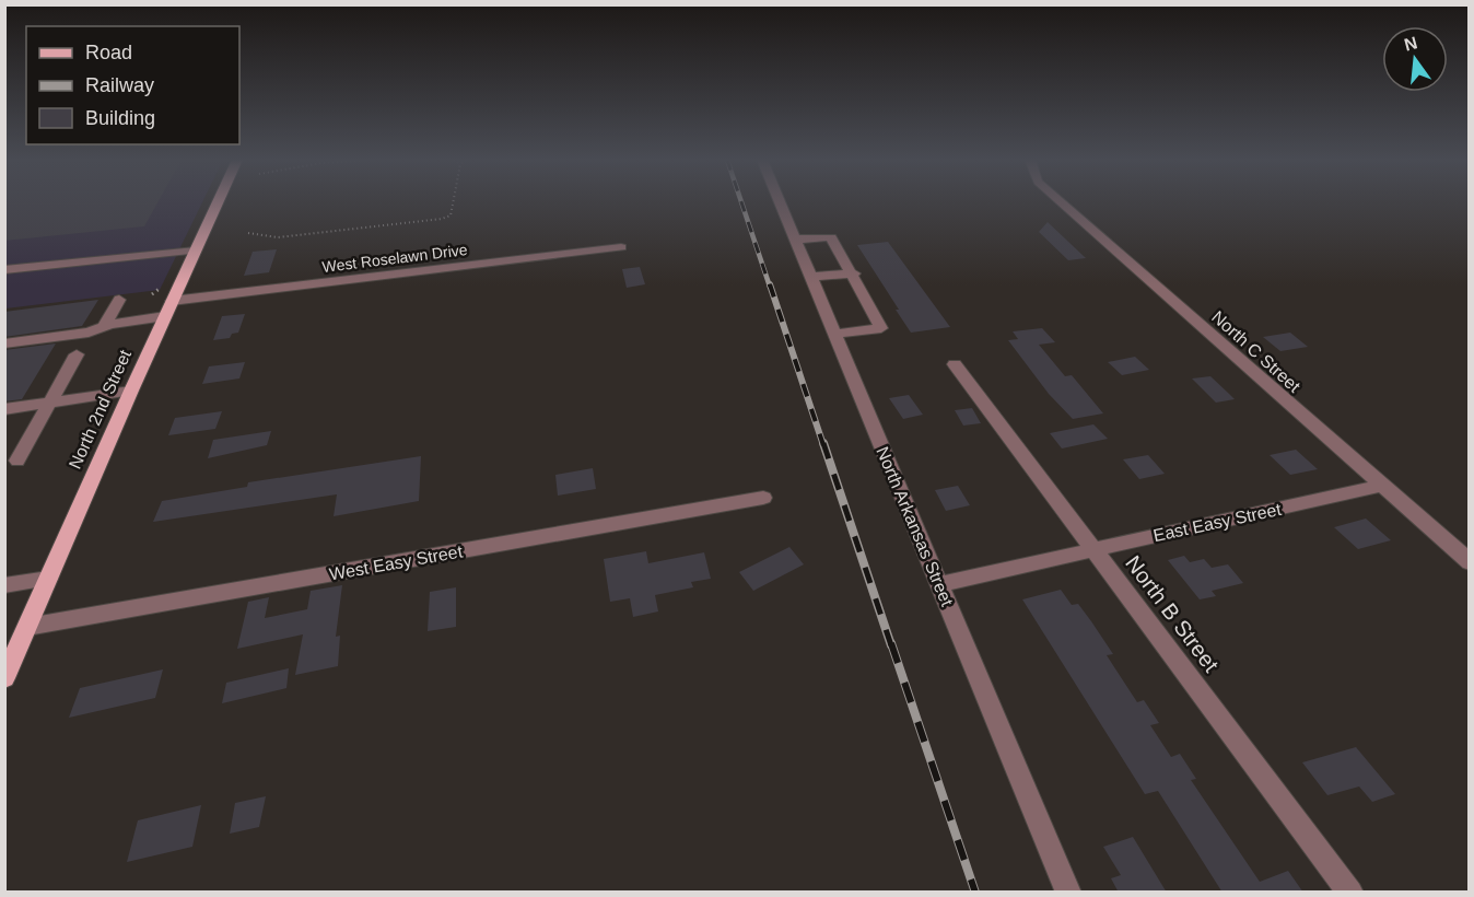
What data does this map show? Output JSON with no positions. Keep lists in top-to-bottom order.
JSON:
{
  "streets": {
    "main road": ["North 2nd Street"],
    "street": [
      "West Roselawn Drive",
      "North C Street",
      "East Easy Street",
      "North Arkansas Street",
      "West Easy Street",
      "North B Street"
    ]
  },
  "crossings": [
    ["West Roselawn Drive", "North 2nd Street"],
    ["North C Street", "East Easy Street"],
    ["North 2nd Street", "West Easy Street"],
    ["East Easy Street", "North Arkansas Street"],
    ["East Easy Street", "North B Street"]
  ],
  "legend": ["Road", "Railway", "Building"],
  "north": "top"
}
